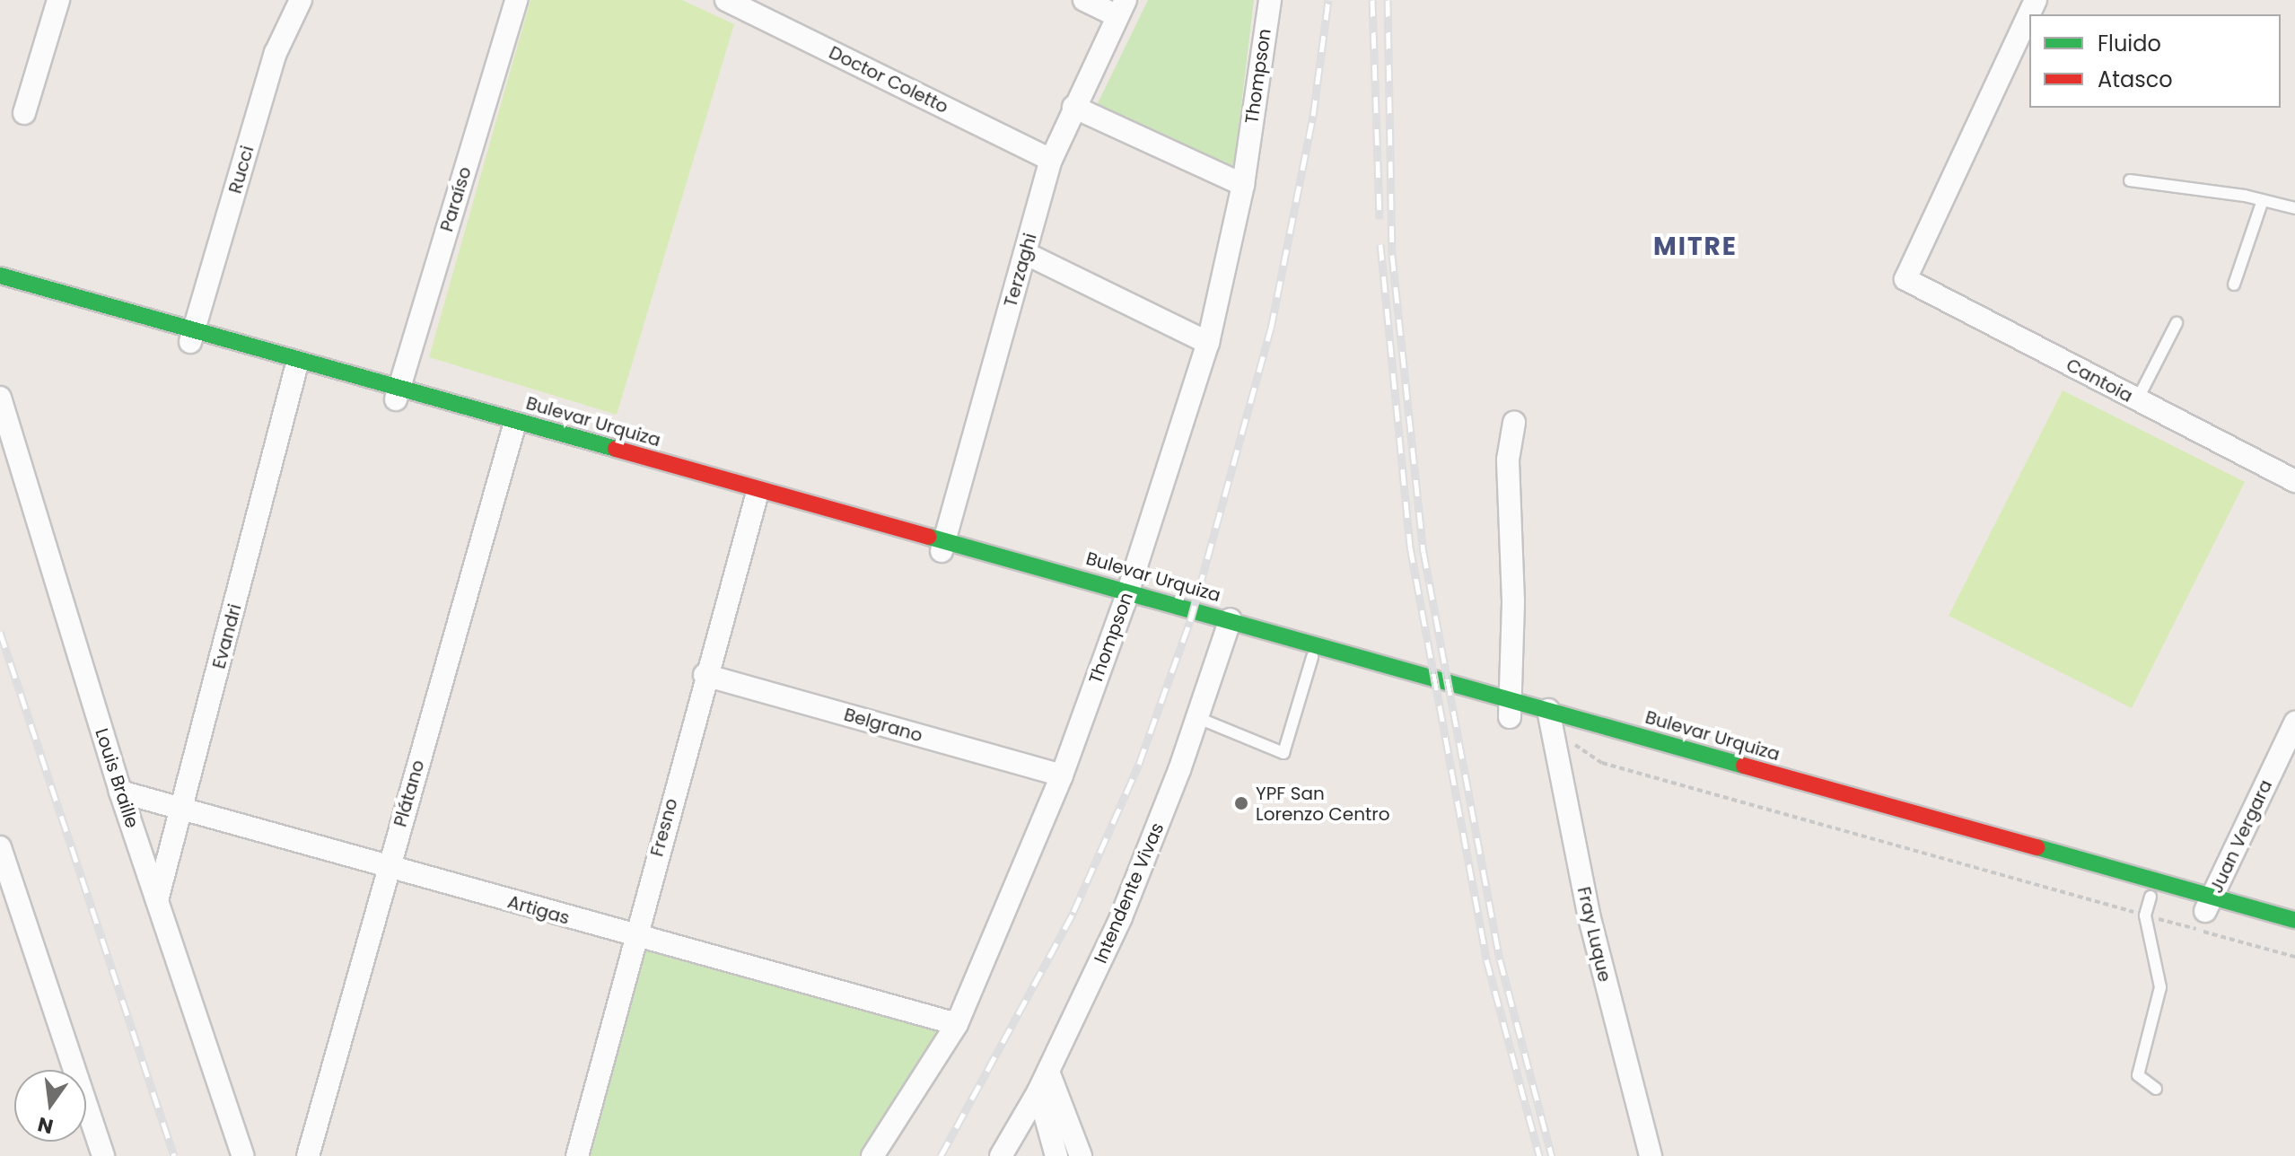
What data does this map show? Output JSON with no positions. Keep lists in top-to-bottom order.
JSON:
{
  "streets": {
    "main road": ["Bulevar Urquiza"],
    "street": [
      "Thompson",
      "Doctor Coletto",
      "Rucci",
      "Paraíso",
      "Terzaghi",
      "Cantoia",
      "Evandri",
      "Belgrano",
      "Louis Braille",
      "Plátano",
      "Fresno",
      "Juan Vergara",
      "Intendente Vivas",
      "Artigas",
      "Fray Luque"
    ]
  },
  "crossings": [
    ["Thompson", "Bulevar Urquiza"],
    ["Thompson", "Belgrano"],
    ["Thompson", "Artigas"],
    ["Doctor Coletto", "Terzaghi"],
    ["Rucci", "Bulevar Urquiza"],
    ["Paraíso", "Bulevar Urquiza"],
    ["Terzaghi", "Bulevar Urquiza"],
    ["Bulevar Urquiza", "Evandri"],
    ["Bulevar Urquiza", "Plátano"],
    ["Bulevar Urquiza", "Fresno"],
    ["Bulevar Urquiza", "Juan Vergara"],
    ["Bulevar Urquiza", "Intendente Vivas"],
    ["Bulevar Urquiza", "Fray Luque"],
    ["Evandri", "Louis Braille"],
    ["Evandri", "Artigas"],
    ["Belgrano", "Fresno"],
    ["Louis Braille", "Artigas"],
    ["Plátano", "Artigas"],
    ["Fresno", "Artigas"]
  ],
  "districts": ["MITRE"],
  "places": ["YPF San Lorenzo Centro"],
  "legend": ["Fluido", "Atasco"],
  "north": "bottom"
}
